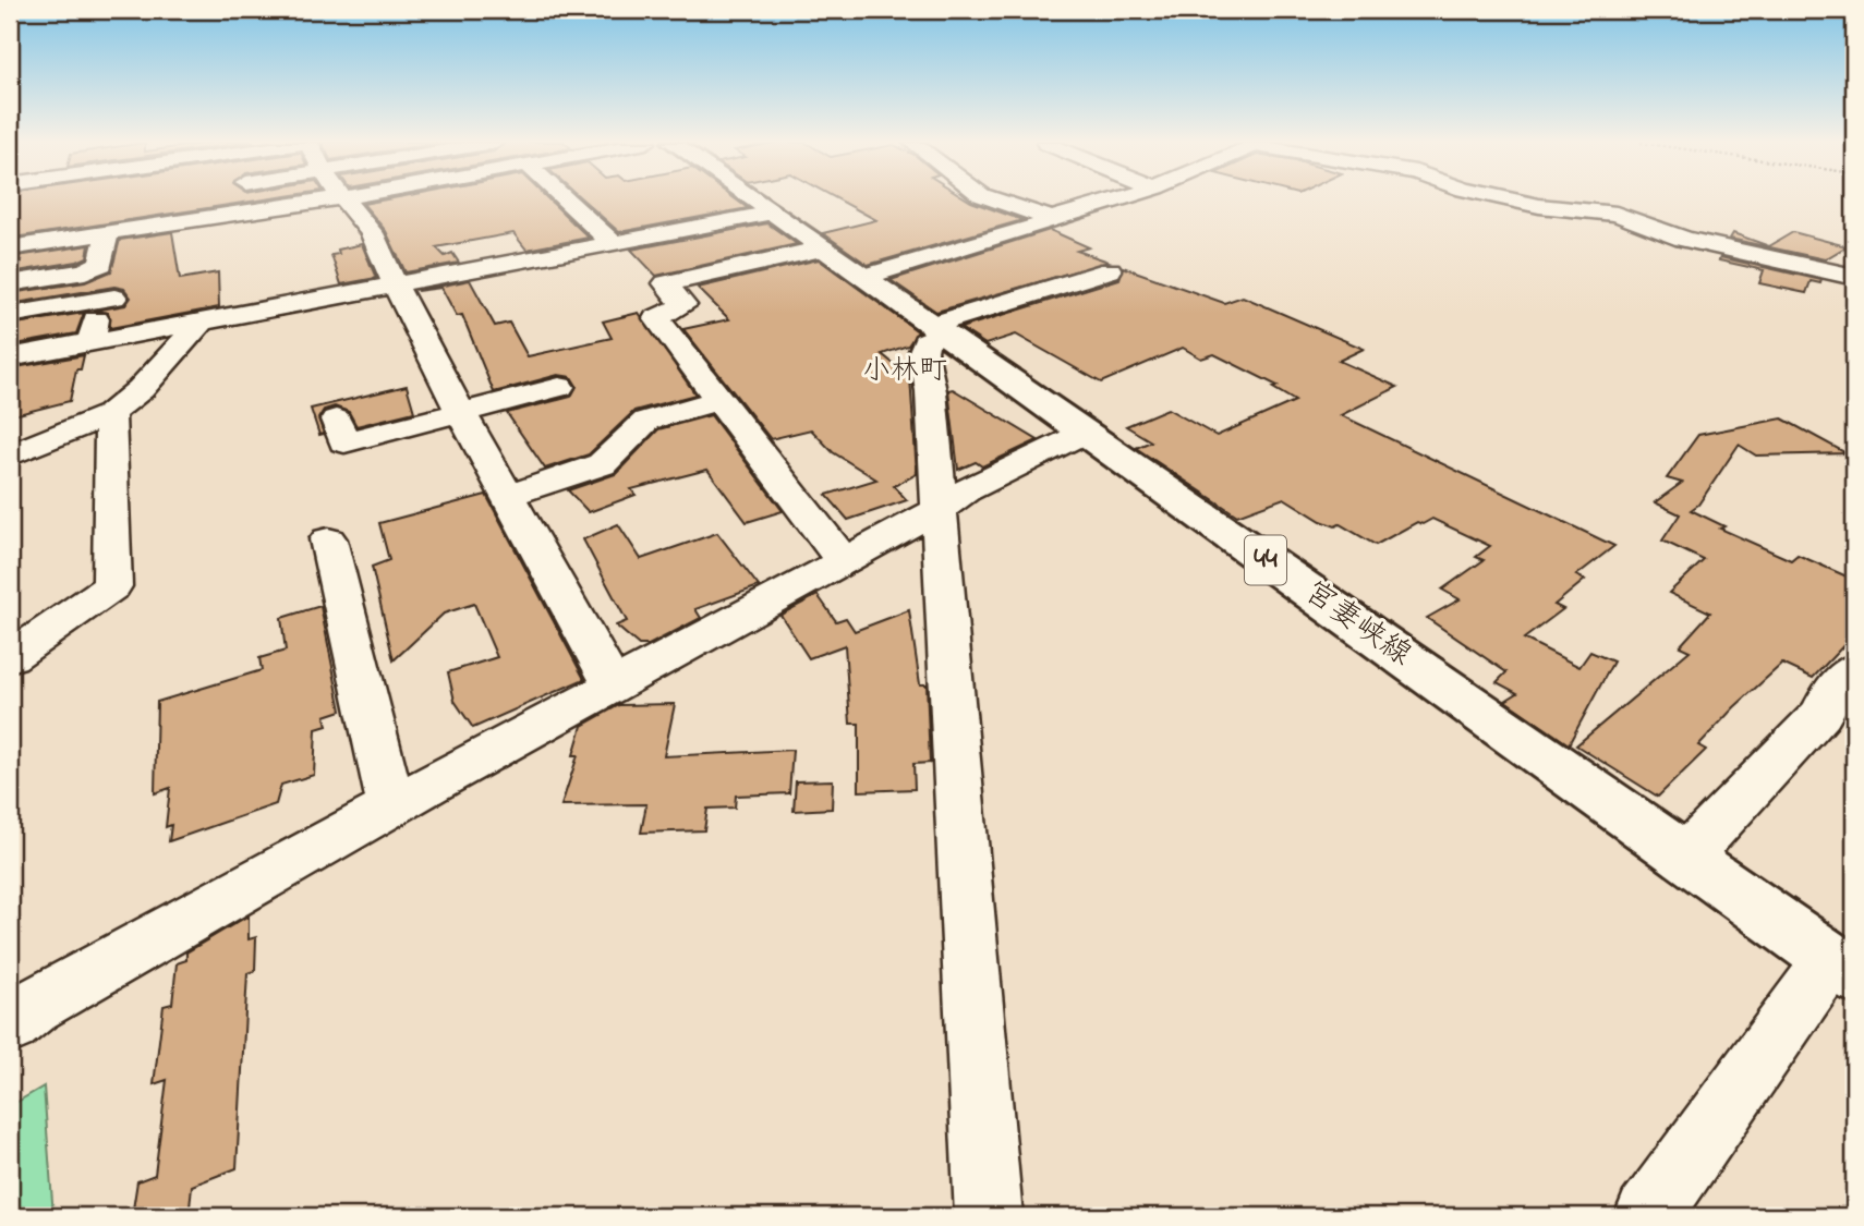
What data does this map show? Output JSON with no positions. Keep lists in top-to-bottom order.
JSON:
{
  "streets": {
    "main road": ["44", "宮妻峡線"]
  },
  "districts": ["小林町"]
}
